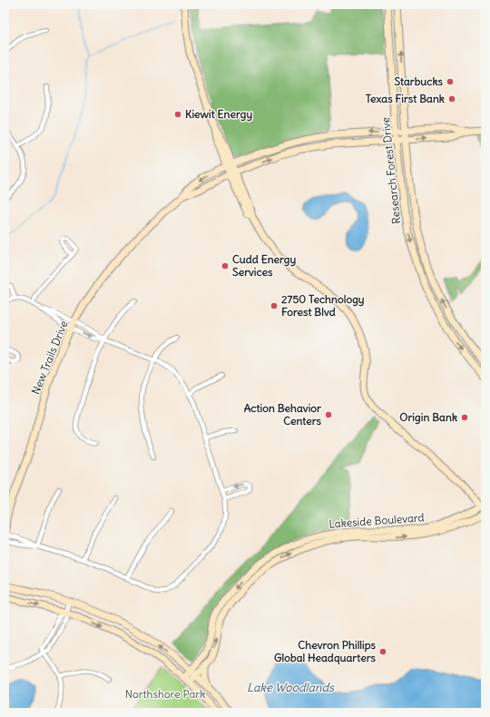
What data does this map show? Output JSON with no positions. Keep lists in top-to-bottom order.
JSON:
{
  "streets": {
    "street": ["Research Forest Drive", "New Trails Drive", "Lakeside Boulevard"]
  },
  "crossings": [
    ["Research Forest Drive", "New Trails Drive"]
  ],
  "water": ["Lake Woodlands"],
  "parks": ["Northshore Park"],
  "places": [
    "Starbucks",
    "Texas First Bank",
    "Kiewit Energy",
    "Cudd Energy Services",
    "2750 Technology Forest Blvd",
    "Action Behavior Centers",
    "Origin Bank",
    "Chevron Phillips Global Headquarters"
  ]
}
